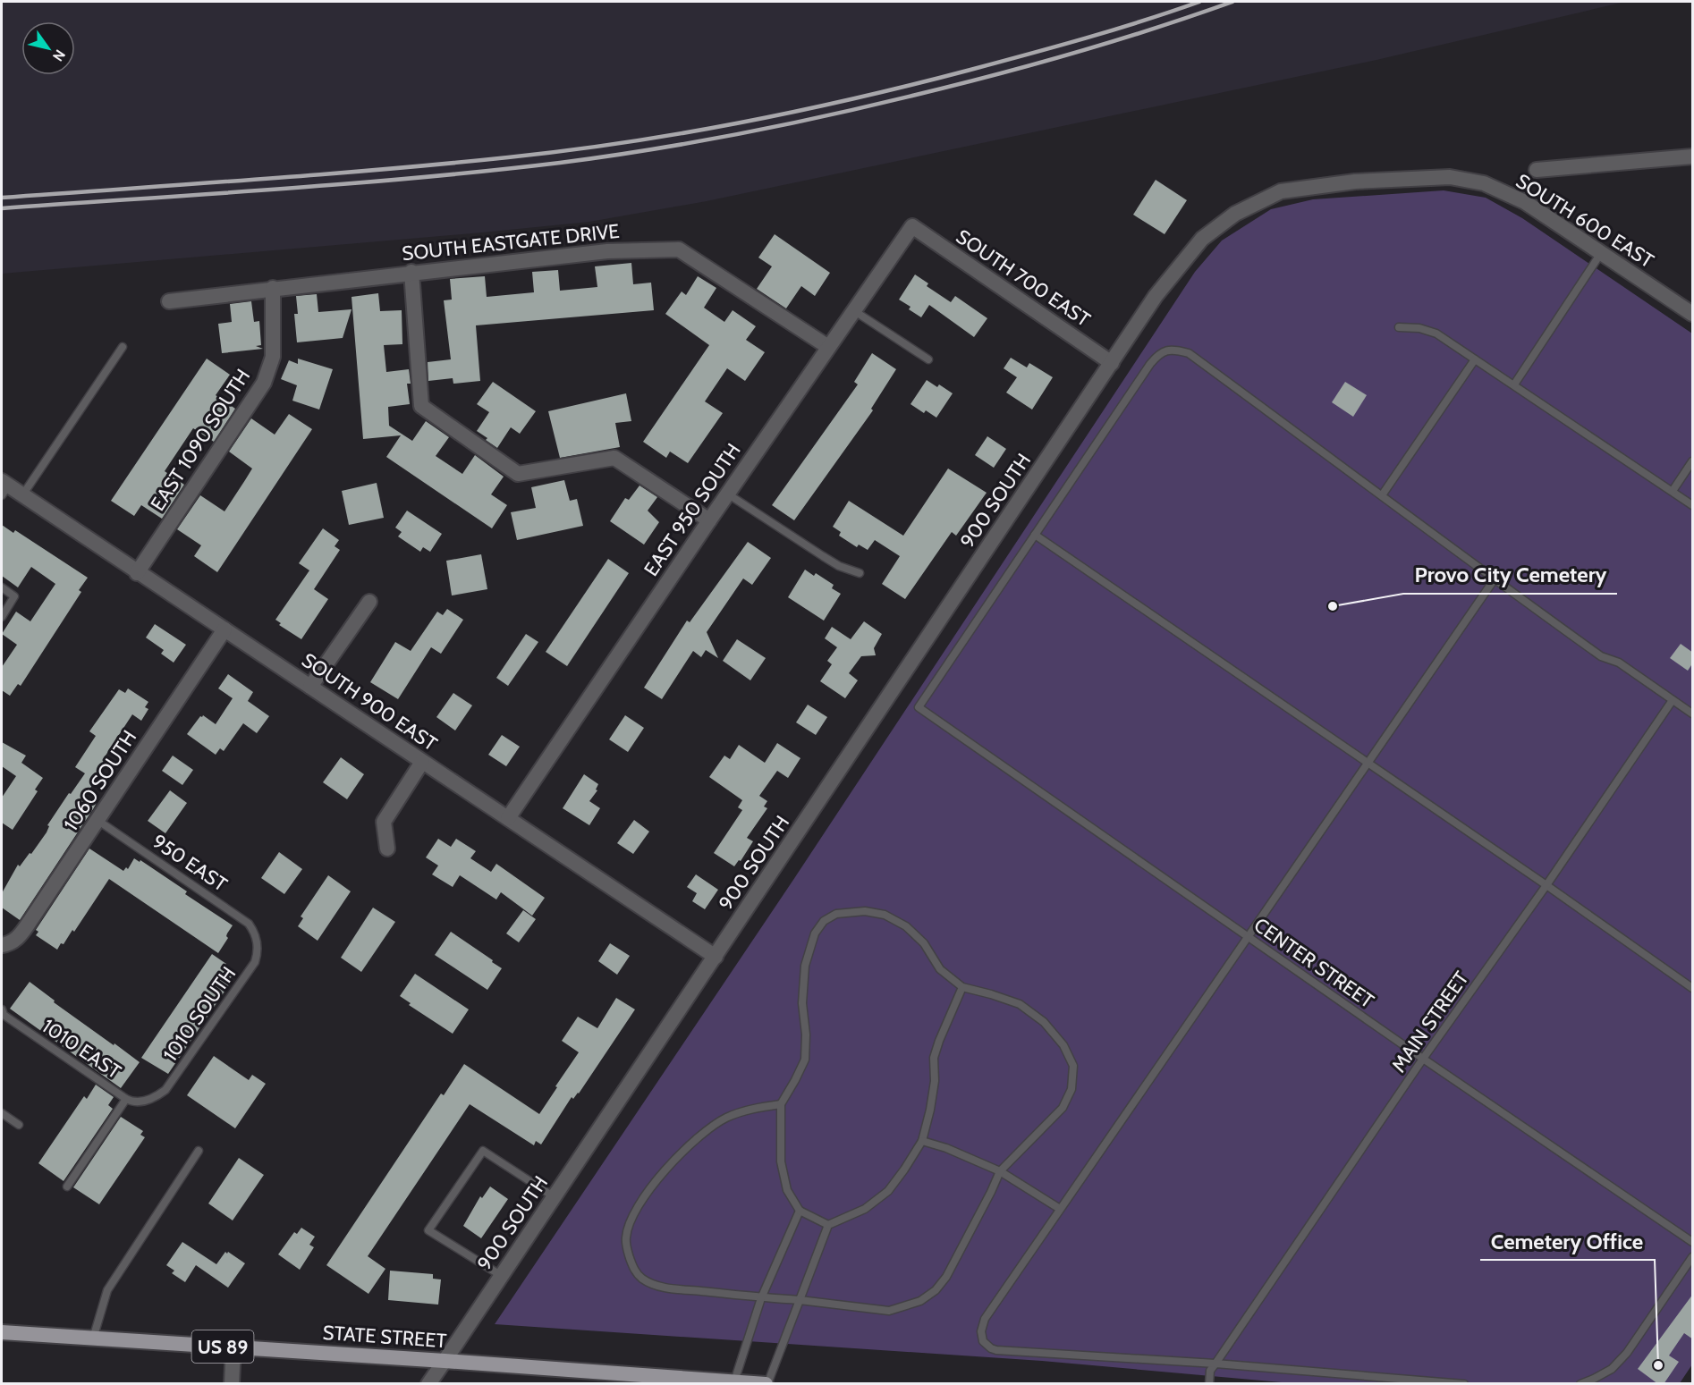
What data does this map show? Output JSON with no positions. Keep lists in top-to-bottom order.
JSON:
{
  "streets": {
    "main road": ["STATE STREET", "US 89"],
    "street": [
      "SOUTH 600 EAST",
      "SOUTH EASTGATE DRIVE",
      "SOUTH 700 EAST",
      "EAST 1090 SOUTH",
      "900 SOUTH",
      "EAST 950 SOUTH",
      "SOUTH 900 EAST",
      "1060 SOUTH"
    ],
    "lane": [
      "950 EAST",
      "CENTER STREET",
      "1010 SOUTH",
      "MAIN STREET",
      "1010 EAST"
    ]
  },
  "crossings": [
    ["SOUTH 600 EAST", "SOUTH 700 EAST"],
    ["SOUTH 600 EAST", "900 SOUTH"],
    ["SOUTH EASTGATE DRIVE", "EAST 1090 SOUTH"],
    ["SOUTH EASTGATE DRIVE", "EAST 950 SOUTH"],
    ["SOUTH 700 EAST", "900 SOUTH"],
    ["SOUTH 700 EAST", "EAST 950 SOUTH"],
    ["EAST 1090 SOUTH", "SOUTH 900 EAST"],
    ["900 SOUTH", "SOUTH 900 EAST"],
    ["900 SOUTH", "STATE STREET"],
    ["EAST 950 SOUTH", "SOUTH 900 EAST"],
    ["SOUTH 900 EAST", "1060 SOUTH"],
    ["1060 SOUTH", "950 EAST"],
    ["950 EAST", "1010 SOUTH"],
    ["CENTER STREET", "MAIN STREET"],
    ["1010 SOUTH", "1010 EAST"]
  ],
  "places": ["Provo City Cemetery", "Cemetery Office"],
  "north": "bottom right"
}
